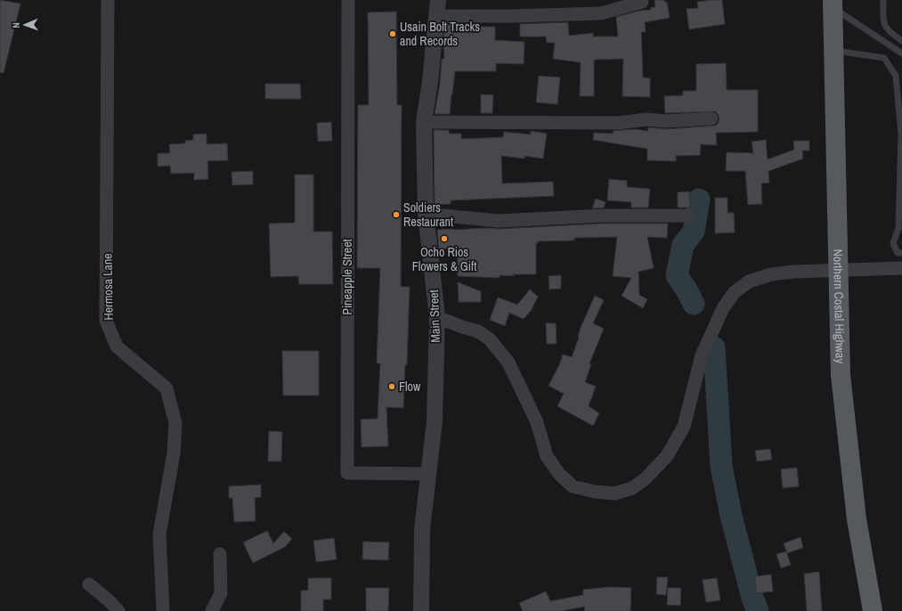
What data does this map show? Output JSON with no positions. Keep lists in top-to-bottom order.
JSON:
{
  "streets": {
    "main road": ["Northern Costal Highway"],
    "street": ["Pineapple Street", "Hermosa Lane", "Main Street"]
  },
  "crossings": [
    ["Pineapple Street", "Main Street"]
  ],
  "places": [
    "Usain Bolt Tracks and Records",
    "Soldiers Restaurant",
    "Ocho Rios Flowers & Gift",
    "Flow"
  ],
  "north": "left"
}
